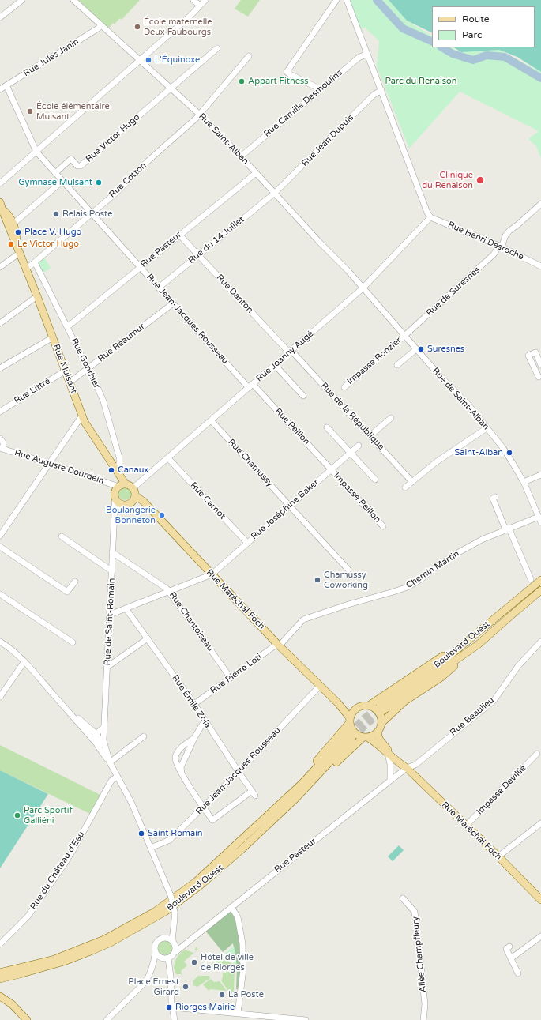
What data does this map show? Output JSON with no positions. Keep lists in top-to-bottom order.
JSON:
{
  "streets": {
    "main road": ["Rue Mulsant", "Rue Maréchal Foch", "Boulevard Ouest"],
    "street": [
      "Rue Jules Janin",
      "Rue Camille Desmoulins",
      "Rue Victor Hugo",
      "Rue Saint-Alban",
      "Rue Jean Dupuis",
      "Rue Cotton",
      "Rue du 14 Juillet",
      "Rue Henri Desroche",
      "Rue Pasteur",
      "Rue de Suresnes",
      "Rue Danton",
      "Rue Jean-Jacques Rousseau",
      "Rue Réaumur",
      "Rue Joanny Augé",
      "Impasse Ronzier",
      "Rue Gonthier",
      "Rue Littré",
      "Rue de Saint-Alban",
      "Rue de la République",
      "Rue Peillon",
      "Rue Chamussy",
      "Rue Auguste Dourdein",
      "Impasse Peillon",
      "Rue Carnot",
      "Rue Joséphine Baker",
      "Chemin Martin",
      "Rue de Saint-Romain",
      "Rue Chantoiseau",
      "Rue Pierre Loti",
      "Rue Émile Zola",
      "Rue Beaulieu",
      "Impasse Devillié",
      "Rue du Château d'Eau",
      "Allée Champfleury"
    ]
  },
  "crossings": [
    ["Rue Jules Janin", "Rue Saint-Alban"],
    ["Rue Jules Janin", "Rue Jean-Jacques Rousseau"],
    ["Rue Camille Desmoulins", "Rue Saint-Alban"],
    ["Rue Victor Hugo", "Rue Saint-Alban"],
    ["Rue Victor Hugo", "Rue Jean-Jacques Rousseau"],
    ["Rue Saint-Alban", "Rue Jean Dupuis"],
    ["Rue Saint-Alban", "Rue Cotton"],
    ["Rue Saint-Alban", "Rue du 14 Juillet"],
    ["Rue Saint-Alban", "Rue Pasteur"],
    ["Rue Saint-Alban", "Rue Joanny Augé"],
    ["Rue Saint-Alban", "Rue de Saint-Alban"],
    ["Rue Jean Dupuis", "Rue du 14 Juillet"],
    ["Rue Cotton", "Rue Jean-Jacques Rousseau"],
    ["Rue Cotton", "Rue Gonthier"],
    ["Rue Cotton", "Rue Mulsant"],
    ["Rue du 14 Juillet", "Rue Danton"],
    ["Rue du 14 Juillet", "Rue Jean-Jacques Rousseau"],
    ["Rue Henri Desroche", "Rue de Suresnes"],
    ["Rue Henri Desroche", "Rue Joanny Augé"],
    ["Rue Pasteur", "Rue Danton"],
    ["Rue Pasteur", "Rue Jean-Jacques Rousseau"],
    ["Rue Pasteur", "Rue Gonthier"],
    ["Rue Pasteur", "Rue Maréchal Foch"],
    ["Rue Pasteur", "Rue de Saint-Romain"],
    ["Rue Pasteur", "Rue Beaulieu"],
    ["Rue de Suresnes", "Impasse Ronzier"],
    ["Rue de Suresnes", "Rue de Saint-Alban"],
    ["Rue Danton", "Rue Joanny Augé"],
    ["Rue Danton", "Rue de la République"],
    ["Rue Jean-Jacques Rousseau", "Rue Réaumur"],
    ["Rue Jean-Jacques Rousseau", "Rue Joanny Augé"],
    ["Rue Jean-Jacques Rousseau", "Rue Peillon"],
    ["Rue Jean-Jacques Rousseau", "Rue Maréchal Foch"],
    ["Rue Jean-Jacques Rousseau", "Rue de Saint-Romain"],
    ["Rue Jean-Jacques Rousseau", "Rue Émile Zola"],
    ["Rue Réaumur", "Rue Gonthier"],
    ["Rue Réaumur", "Rue Mulsant"],
    ["Rue Joanny Augé", "Rue Mulsant"],
    ["Rue Joanny Augé", "Rue de Saint-Alban"],
    ["Rue Joanny Augé", "Rue de la République"],
    ["Rue Joanny Augé", "Rue Peillon"],
    ["Rue Joanny Augé", "Rue Chamussy"],
    ["Rue Joanny Augé", "Rue Auguste Dourdein"],
    ["Rue Joanny Augé", "Rue Carnot"],
    ["Rue Joanny Augé", "Rue Maréchal Foch"],
    ["Rue Joanny Augé", "Rue de Saint-Romain"],
    ["Impasse Ronzier", "Rue de Saint-Alban"],
    ["Rue Gonthier", "Rue Mulsant"],
    ["Rue Mulsant", "Rue Littré"],
    ["Rue Mulsant", "Rue Auguste Dourdein"],
    ["Rue Mulsant", "Rue Maréchal Foch"],
    ["Rue Mulsant", "Rue de Saint-Romain"],
    ["Rue de Saint-Alban", "Chemin Martin"],
    ["Rue Peillon", "Impasse Peillon"],
    ["Rue Peillon", "Rue Joséphine Baker"],
    ["Rue Chamussy", "Rue Joséphine Baker"],
    ["Rue Auguste Dourdein", "Rue Maréchal Foch"],
    ["Rue Auguste Dourdein", "Rue de Saint-Romain"],
    ["Impasse Peillon", "Rue Joséphine Baker"],
    ["Rue Carnot", "Rue Joséphine Baker"],
    ["Rue Joséphine Baker", "Rue Maréchal Foch"],
    ["Chemin Martin", "Rue Maréchal Foch"],
    ["Chemin Martin", "Rue Pierre Loti"],
    ["Rue Maréchal Foch", "Rue de Saint-Romain"],
    ["Rue Maréchal Foch", "Rue Pierre Loti"],
    ["Rue Maréchal Foch", "Rue Beaulieu"],
    ["Rue Maréchal Foch", "Impasse Devillié"],
    ["Rue de Saint-Romain", "Rue Chantoiseau"],
    ["Rue de Saint-Romain", "Rue du Château d'Eau"],
    ["Rue Chantoiseau", "Rue Pierre Loti"],
    ["Rue Pierre Loti", "Rue Émile Zola"]
  ],
  "parks": ["Parc du Renaison"],
  "places": [
    "École maternelle Deux Faubourgs",
    "L'Équinoxe",
    "Appart Fitness",
    "École élémentaire Mulsant",
    "Clinique du Renaison",
    "Gymnase Mulsant",
    "Relais Poste",
    "Place V. Hugo",
    "Le Victor Hugo",
    "Suresnes",
    "Saint-Alban",
    "Canaux",
    "Boulangerie Bonneton",
    "Chamussy Coworking",
    "Parc Sportif Galliéni",
    "Saint Romain",
    "Hôtel de ville de Riorges",
    "Place Ernest Girard",
    "La Poste",
    "Riorges Mairie"
  ],
  "legend": ["Route", "Parc"]
}
